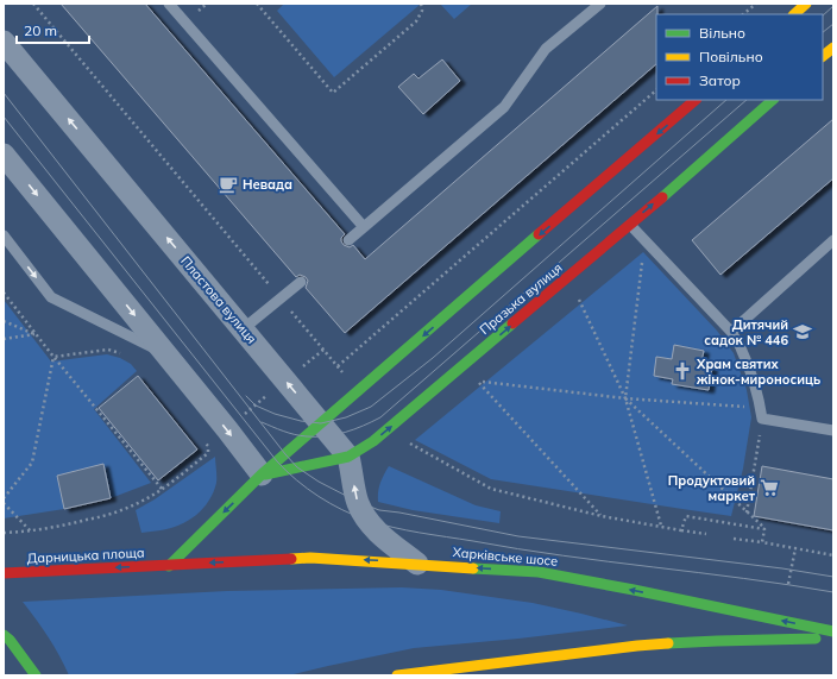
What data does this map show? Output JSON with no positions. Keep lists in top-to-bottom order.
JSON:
{
  "streets": {
    "main road": ["Празька вулиця", "Дарницька площа", "Харківське шосе"],
    "street": ["Пластова вулиця"]
  },
  "crossings": [
    ["Празька вулиця", "Пластова вулиця"],
    ["Пластова вулиця", "Харківське шосе"],
    ["Дарницька площа", "Харківське шосе"]
  ],
  "one_way": ["Дарницька площа"],
  "places": {
    "cafe": ["Невада"],
    "school or university": ["Дитячий садок № 446"],
    "church": ["Храм святих жінок-мироносиць"],
    "supermarket": ["Продуктовий маркет"]
  },
  "legend": ["Вільно", "Повільно", "Затор"],
  "scale_bar": "20 m"
}
